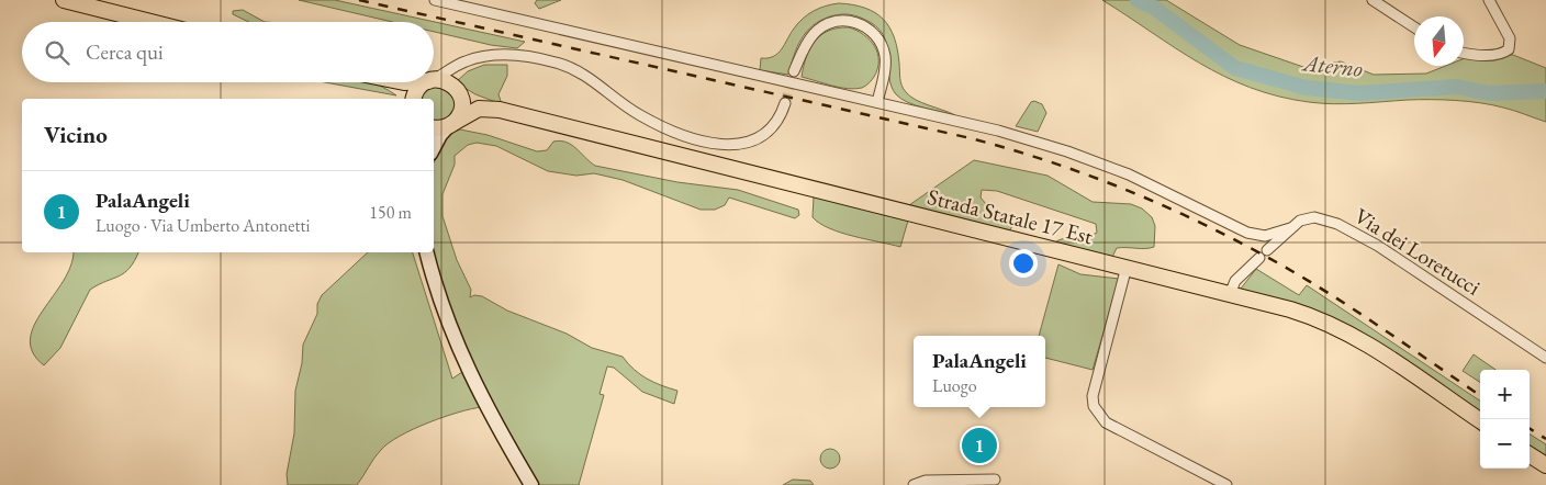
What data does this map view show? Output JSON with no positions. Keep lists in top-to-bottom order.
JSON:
{
  "streets": {
    "main road": ["Strada Statale 17 Est"],
    "street": ["Via dei Loretucci"]
  },
  "water": ["Aterno"],
  "north": "bottom",
  "page": {
    "search": "Cerca qui",
    "heading": "Vicino",
    "list": [
      {
        "mark": "1",
        "name": "PalaAngeli",
        "note": "Luogo · Via Umberto Antonetti",
        "value": "150 m"
      }
    ],
    "popup": ["PalaAngeli", "Luogo"],
    "map_buttons": ["+", "−"],
    "pins": "1"
  }
}
